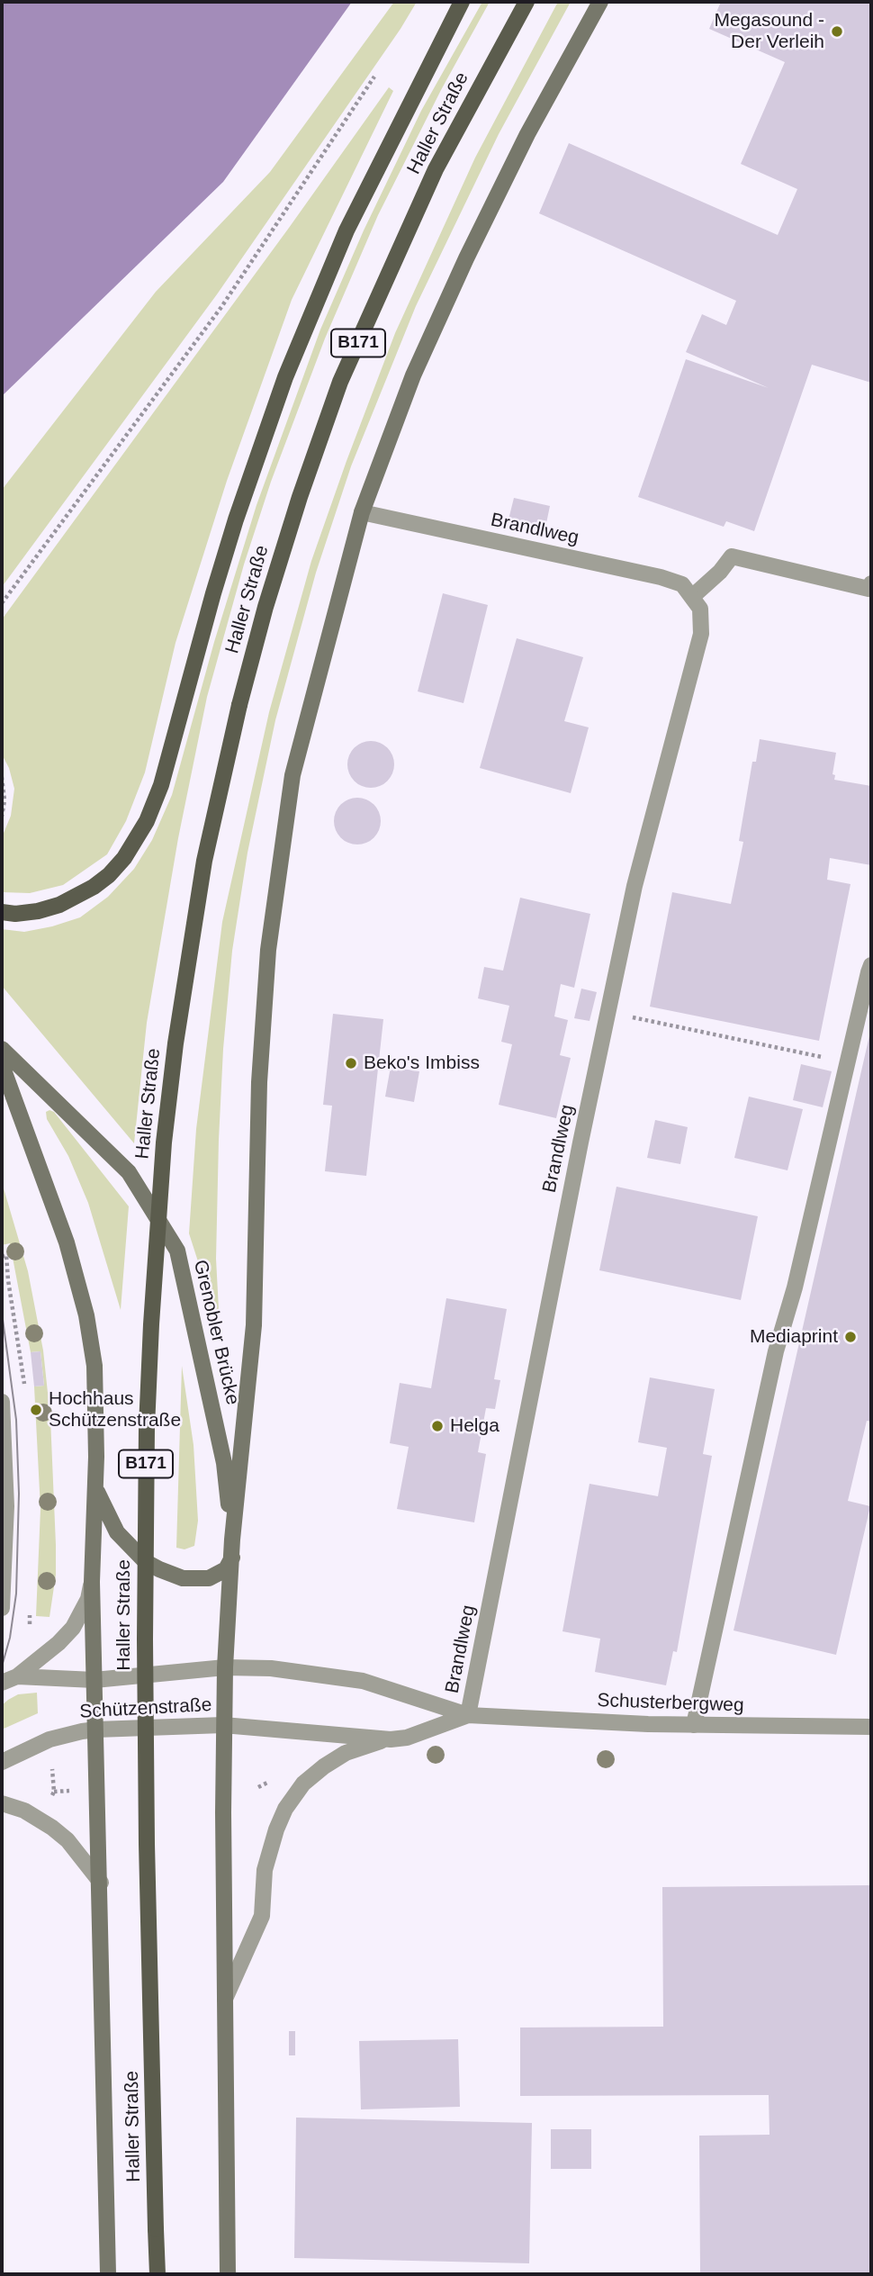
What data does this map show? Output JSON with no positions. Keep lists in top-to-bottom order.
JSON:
{
  "streets": {
    "main road": ["Haller Straße", "B171", "Grenobler Brücke"],
    "street": ["Brandlweg", "Schusterbergweg", "Schützenstraße"]
  },
  "crossings": [
    ["Haller Straße", "Schützenstraße"],
    ["Brandlweg", "Schusterbergweg"],
    ["Schusterbergweg", "Schützenstraße"]
  ],
  "places": [
    "Megasound - Der Verleih",
    "Beko's Imbiss",
    "Mediaprint",
    "Hochhaus Schützenstraße",
    "Helga"
  ]
}
